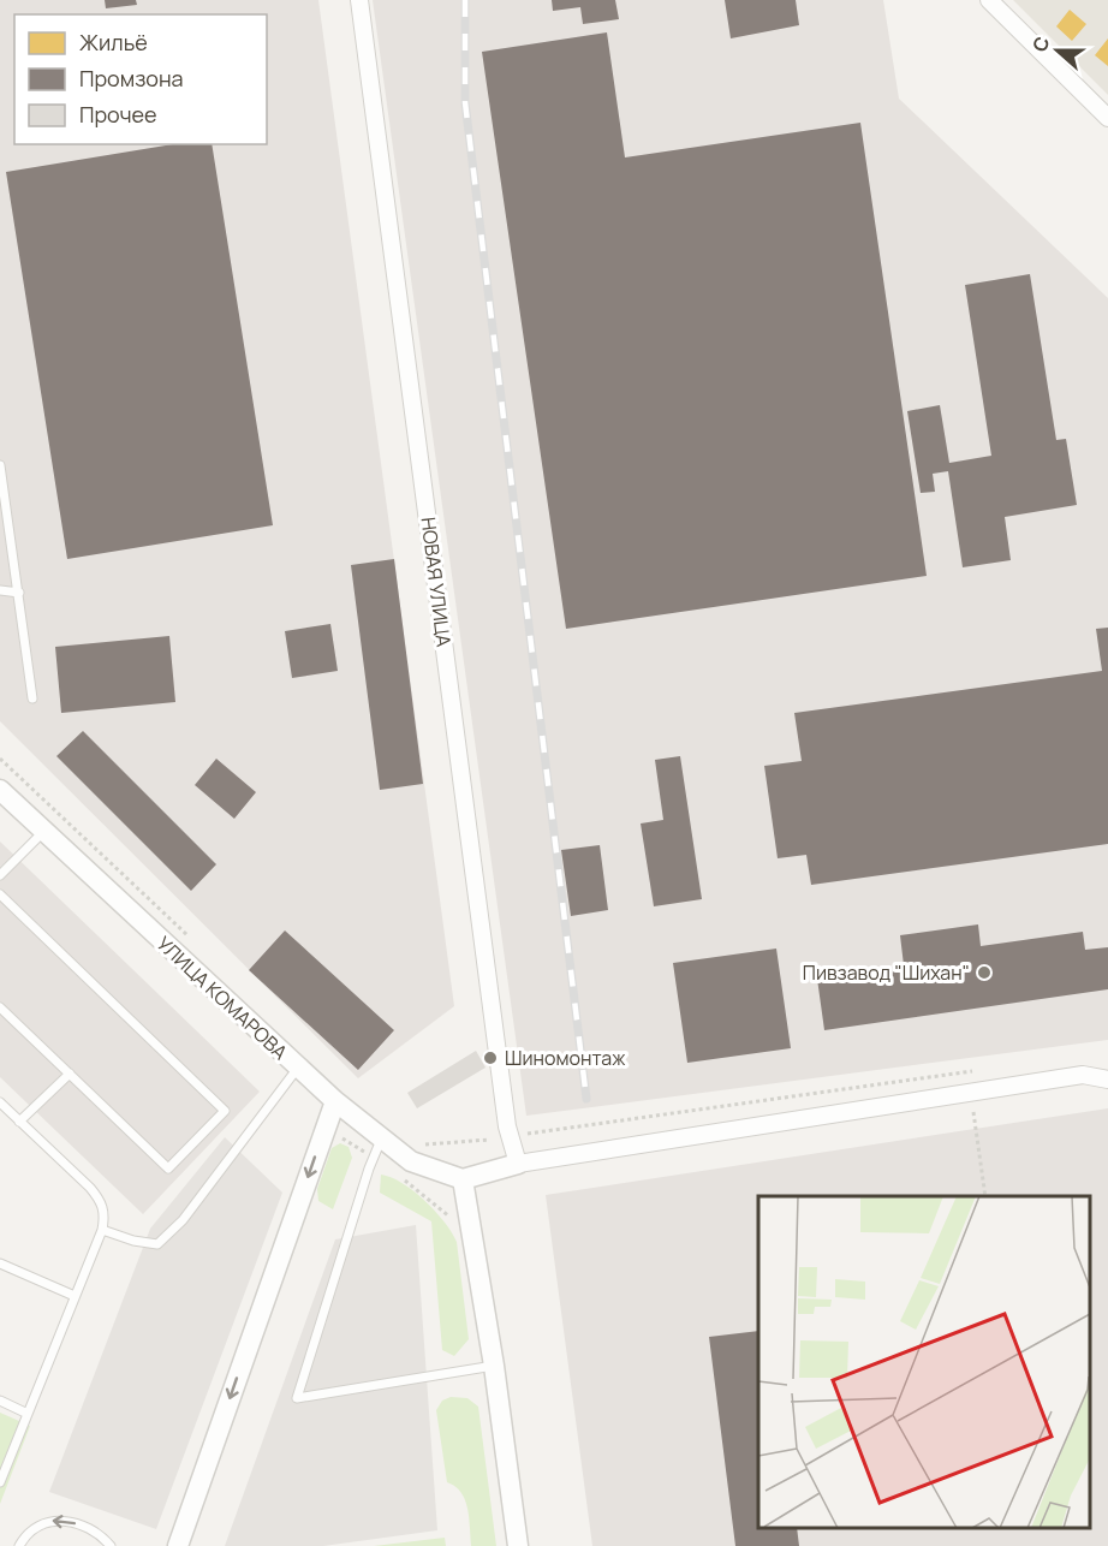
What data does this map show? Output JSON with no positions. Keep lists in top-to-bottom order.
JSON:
{
  "streets": {
    "street": ["НОВАЯ УЛИЦА", "УЛИЦА КОМАРОВА"]
  },
  "places": ["Пивзавод \"Шихан\"", "Шиномонтаж"],
  "legend": ["Жильё", "Промзона", "Прочее"],
  "north": "left"
}
